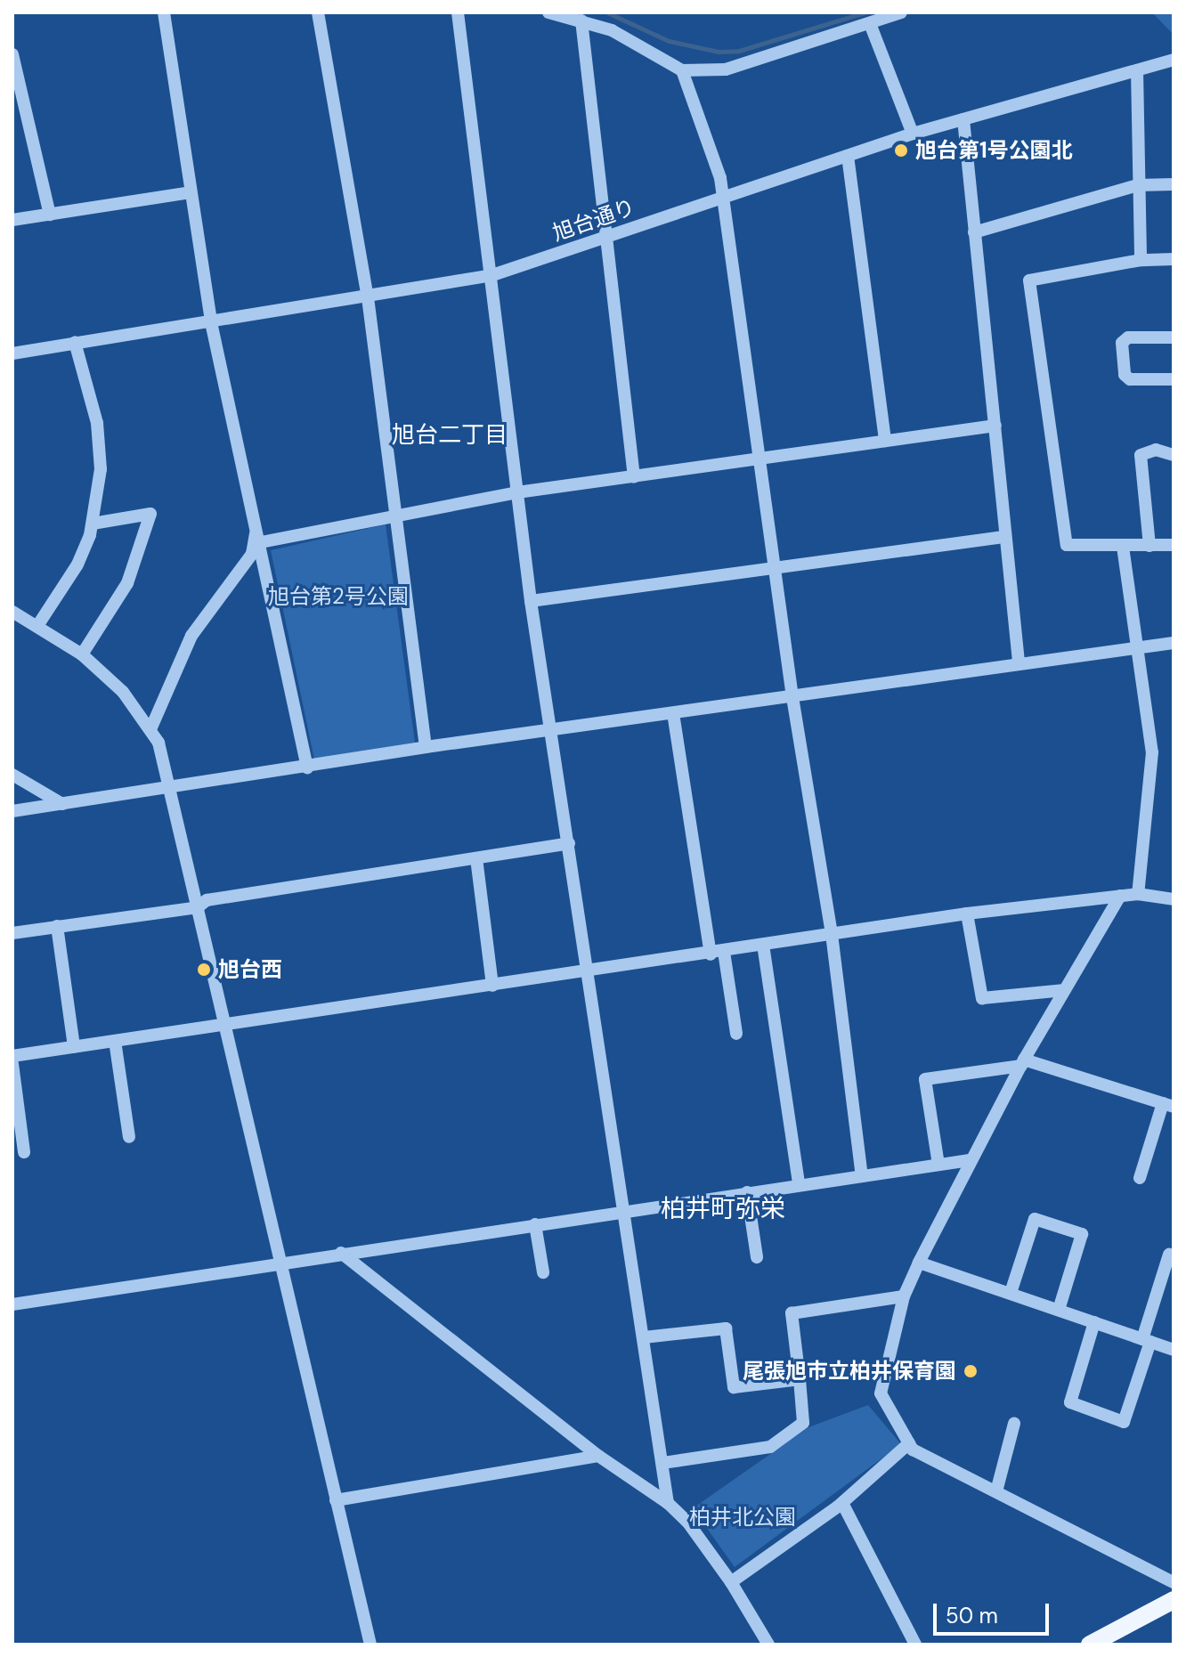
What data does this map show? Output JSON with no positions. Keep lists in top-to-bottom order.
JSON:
{
  "streets": {
    "street": ["旭台通り"]
  },
  "districts": ["旭台二丁目", "柏井町弥栄"],
  "parks": ["旭台第2号公園", "柏井北公園"],
  "places": ["旭台第1号公園北", "旭台西", "尾張旭市立柏井保育園"],
  "scale_bar": "50 m"
}
